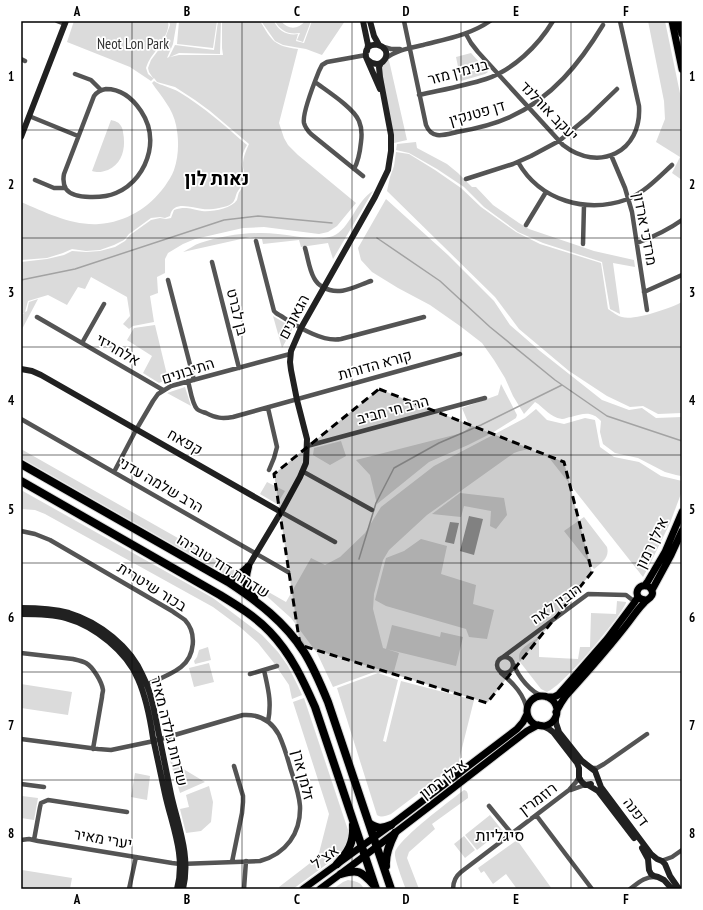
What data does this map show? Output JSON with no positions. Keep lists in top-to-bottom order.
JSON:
{
  "streets": {
    "highway": ["שדרות דוד טוביהו"],
    "main road": ["אילן רמון", "אצ\"ל"],
    "street": [
      "בנימין מזר",
      "יעקב אורלנד",
      "דן פטנקין",
      "מרדכי ארדון",
      "בן לברט",
      "הגאונים",
      "אלחריזי",
      "קורא הדורות",
      "התיבונים",
      "הרב חי חביב",
      "קפאח",
      "הרב שלמה עדני",
      "בכור שיטרית",
      "רובין לאה",
      "שדרות גולדה מאיר",
      "זלמן ארן",
      "רוזמרין",
      "דפנה",
      "יערי מאיר"
    ]
  },
  "crossings": [
    ["בנימין מזר", "יעקב אורלנד"],
    ["בנימין מזר", "דן פטנקין"],
    ["יעקב אורלנד", "דן פטנקין"],
    ["יעקב אורלנד", "מרדכי ארדון"],
    ["בן לברט", "התיבונים"],
    ["הגאונים", "קורא הדורות"],
    ["הגאונים", "התיבונים"],
    ["הגאונים", "הרב חי חביב"],
    ["הגאונים", "קפאח"],
    ["הגאונים", "הרב שלמה עדני"],
    ["אלחריזי", "התיבונים"],
    ["קורא הדורות", "התיבונים"],
    ["התיבונים", "קפאח"],
    ["התיבונים", "הרב שלמה עדני"],
    ["אילן רמון", "שדרות דוד טוביהו"],
    ["אילן רמון", "רובין לאה"],
    ["אילן רמון", "אצ\"ל"],
    ["שדרות דוד טוביהו", "אצ\"ל"],
    ["בכור שיטרית", "שדרות גולדה מאיר"],
    ["שדרות גולדה מאיר", "זלמן ארן"],
    ["שדרות גולדה מאיר", "יערי מאיר"],
    ["זלמן ארן", "יערי מאיר"],
    ["רוזמרין", "דפנה"]
  ],
  "districts": ["נאות לון", "סיגליות"],
  "parks": ["Neot Lon Park"],
  "grid": {
    "columns": [
      "A",
      "B",
      "C",
      "D",
      "E",
      "F"
    ],
    "rows": [
      "1",
      "2",
      "3",
      "4",
      "5",
      "6",
      "7",
      "8"
    ]
  }
}
